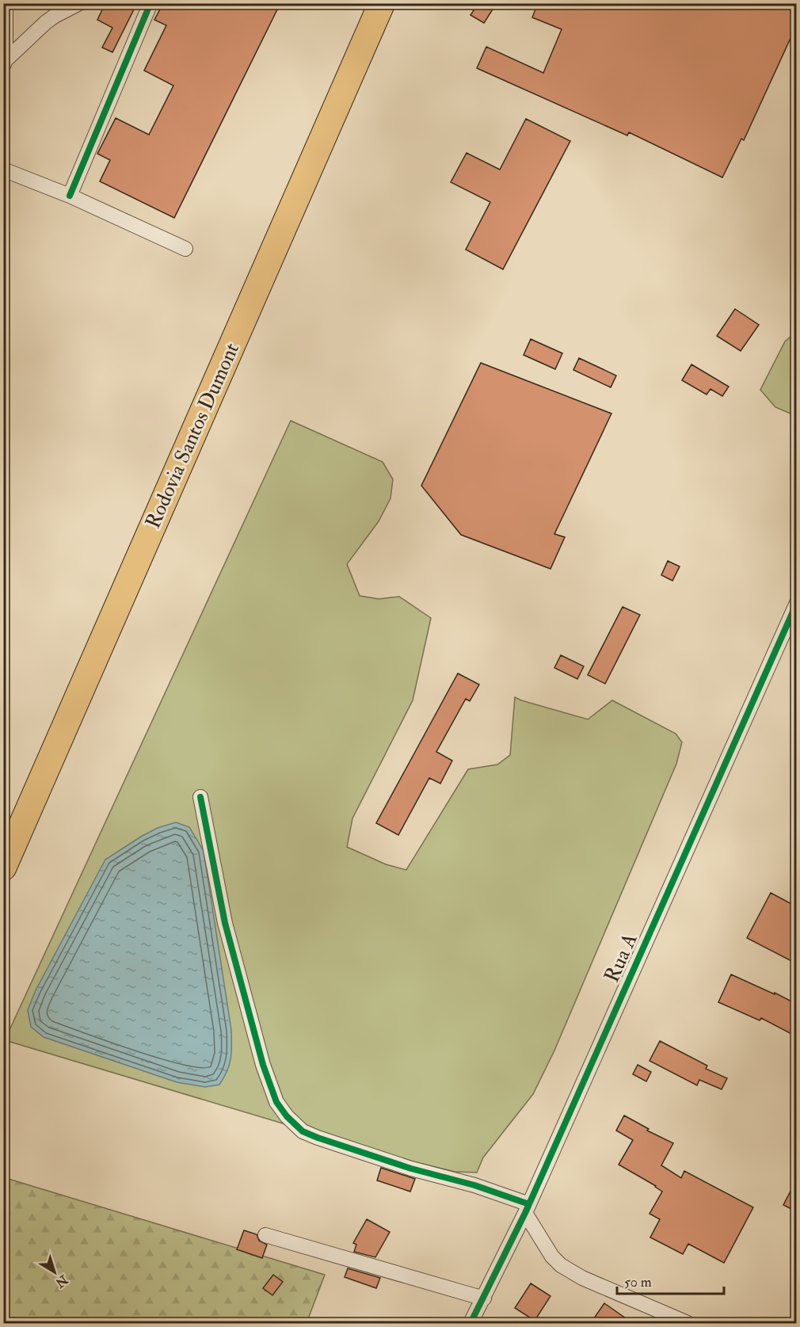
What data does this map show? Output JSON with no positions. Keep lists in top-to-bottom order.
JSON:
{
  "streets": {
    "highway": ["Rodovia Santos Dumont"],
    "street": ["Rua A"]
  },
  "scale_bar": "50 m",
  "north": "bottom right"
}
